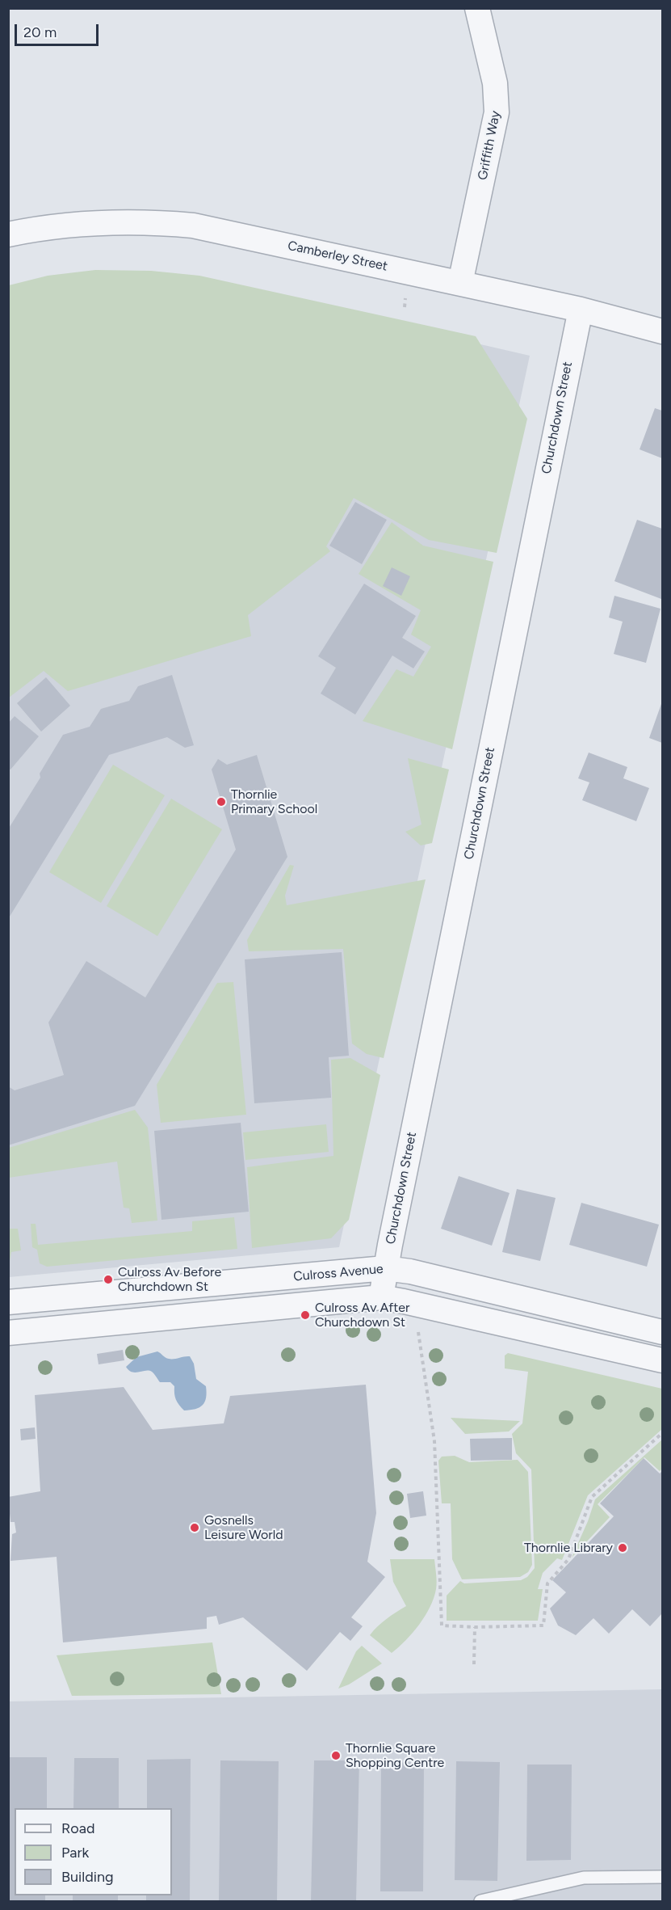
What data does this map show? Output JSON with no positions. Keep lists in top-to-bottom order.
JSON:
{
  "streets": {
    "street": [
      "Griffith Way",
      "Camberley Street",
      "Churchdown Street",
      "Culross Avenue"
    ]
  },
  "crossings": [
    ["Griffith Way", "Camberley Street"],
    ["Camberley Street", "Churchdown Street"],
    ["Churchdown Street", "Culross Avenue"]
  ],
  "places": [
    "Thornlie Primary School",
    "Culross Av Before Churchdown St",
    "Culross Av After Churchdown St",
    "Gosnells Leisure World",
    "Thornlie Library",
    "Thornlie Square Shopping Centre"
  ],
  "legend": ["Road", "Park", "Building"],
  "scale_bar": "20 m"
}
